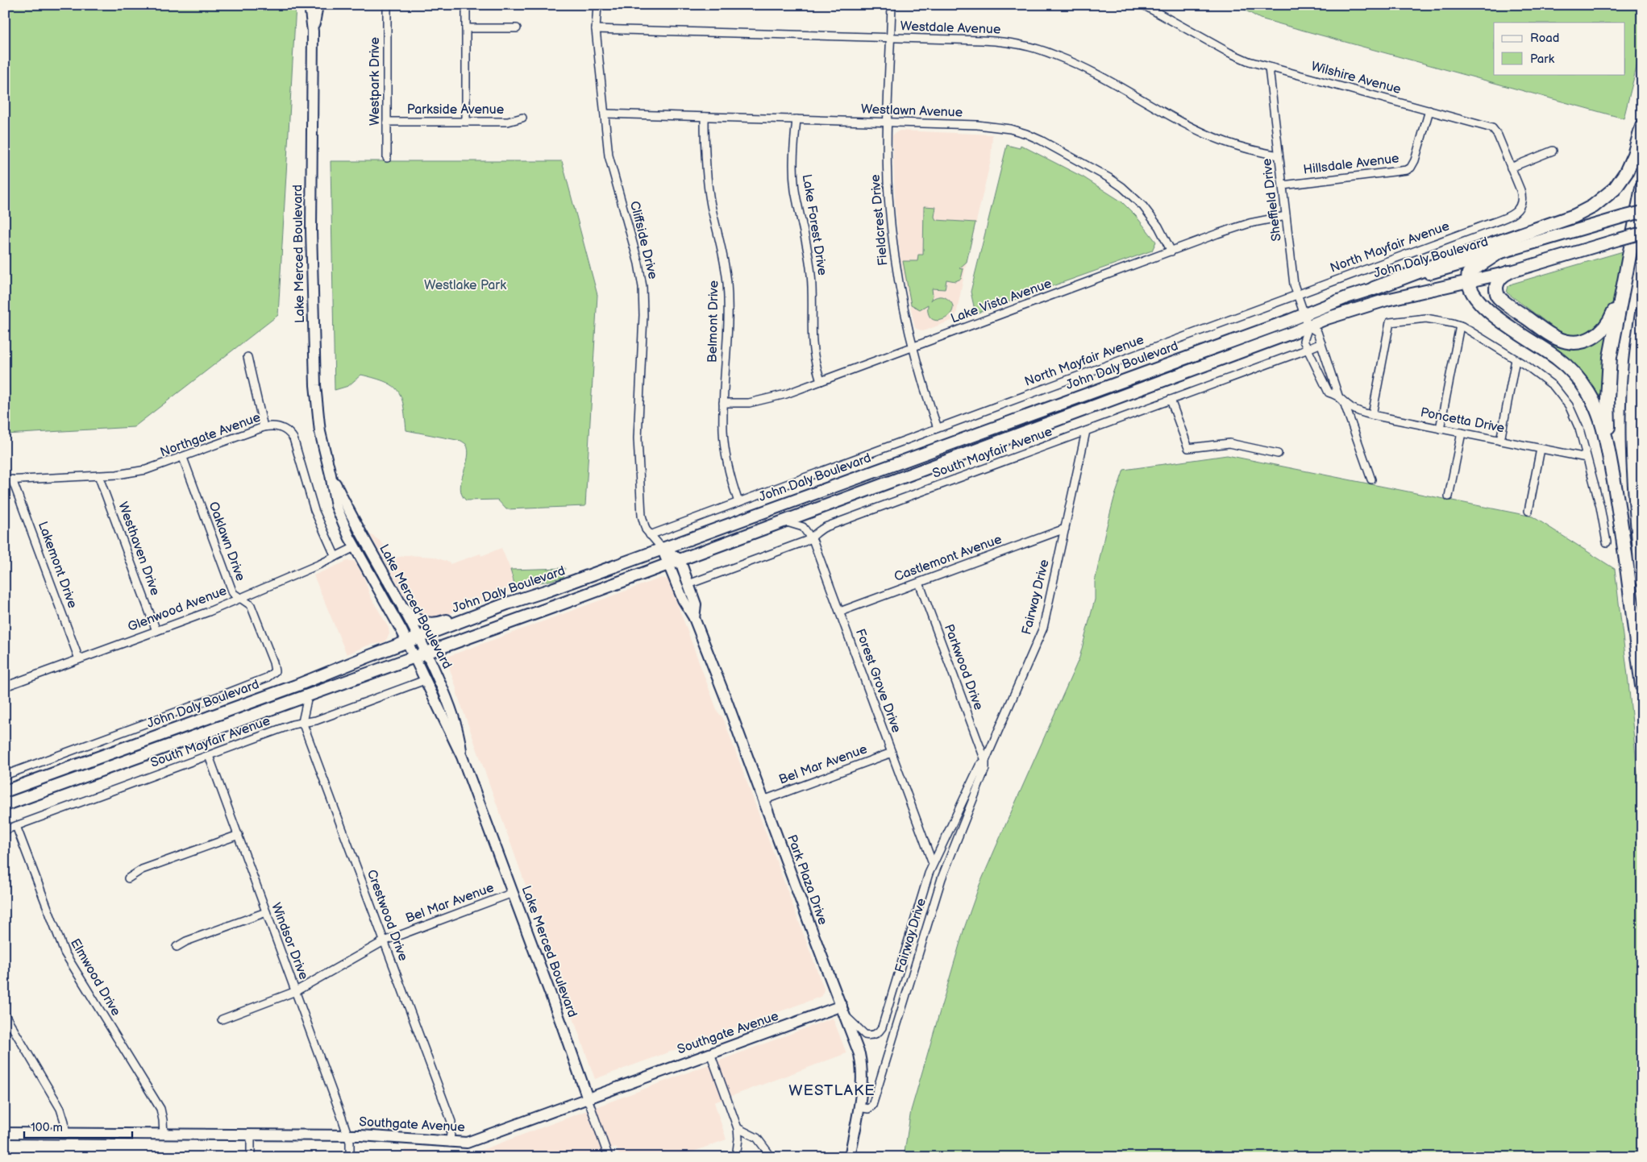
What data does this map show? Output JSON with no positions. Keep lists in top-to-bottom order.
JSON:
{
  "streets": {
    "main road": ["John Daly Boulevard"],
    "street": [
      "Westdale Avenue",
      "Wilshire Avenue",
      "Westpark Drive",
      "Parkside Avenue",
      "Westlawn Avenue",
      "Hillsdale Avenue",
      "Sheffield Drive",
      "Fieldcrest Drive",
      "Lake Forest Drive",
      "Cliffside Drive",
      "North Mayfair Avenue",
      "Lake Merced Boulevard",
      "Lake Vista Avenue",
      "Belmont Drive",
      "Poncetta Drive",
      "Northgate Avenue",
      "South Mayfair Avenue",
      "Oaklawn Drive",
      "Westhaven Drive",
      "Castlemont Avenue",
      "Lakemont Drive",
      "Fairway Drive",
      "Glenwood Avenue",
      "Parkwood Drive",
      "Forest Grove Drive",
      "Bel Mar Avenue",
      "Park Plaza Drive",
      "Crestwood Drive",
      "Windsor Drive",
      "Elmwood Drive",
      "Southgate Avenue"
    ]
  },
  "crossings": [
    ["Westdale Avenue", "Sheffield Drive"],
    ["Westdale Avenue", "Fieldcrest Drive"],
    ["Westdale Avenue", "Cliffside Drive"],
    ["Wilshire Avenue", "Hillsdale Avenue"],
    ["Wilshire Avenue", "Sheffield Drive"],
    ["Wilshire Avenue", "North Mayfair Avenue"],
    ["Westpark Drive", "Parkside Avenue"],
    ["Westlawn Avenue", "Fieldcrest Drive"],
    ["Westlawn Avenue", "Lake Forest Drive"],
    ["Westlawn Avenue", "Cliffside Drive"],
    ["Westlawn Avenue", "Lake Vista Avenue"],
    ["Westlawn Avenue", "Belmont Drive"],
    ["Hillsdale Avenue", "Sheffield Drive"],
    ["Sheffield Drive", "North Mayfair Avenue"],
    ["Sheffield Drive", "John Daly Boulevard"],
    ["Sheffield Drive", "Lake Vista Avenue"],
    ["Sheffield Drive", "Poncetta Drive"],
    ["Fieldcrest Drive", "North Mayfair Avenue"],
    ["Fieldcrest Drive", "Lake Vista Avenue"],
    ["Lake Forest Drive", "Lake Vista Avenue"],
    ["Cliffside Drive", "North Mayfair Avenue"],
    ["Cliffside Drive", "John Daly Boulevard"],
    ["Cliffside Drive", "Park Plaza Drive"],
    ["North Mayfair Avenue", "Belmont Drive"],
    ["Lake Merced Boulevard", "John Daly Boulevard"],
    ["Lake Merced Boulevard", "South Mayfair Avenue"],
    ["Lake Merced Boulevard", "Glenwood Avenue"],
    ["Lake Merced Boulevard", "Bel Mar Avenue"],
    ["Lake Merced Boulevard", "Southgate Avenue"],
    ["John Daly Boulevard", "Poncetta Drive"],
    ["John Daly Boulevard", "Forest Grove Drive"],
    ["John Daly Boulevard", "Park Plaza Drive"],
    ["Lake Vista Avenue", "Belmont Drive"],
    ["Poncetta Drive", "South Mayfair Avenue"],
    ["Northgate Avenue", "Oaklawn Drive"],
    ["Northgate Avenue", "Westhaven Drive"],
    ["Northgate Avenue", "Lakemont Drive"],
    ["Northgate Avenue", "Glenwood Avenue"],
    ["South Mayfair Avenue", "Fairway Drive"],
    ["South Mayfair Avenue", "Forest Grove Drive"],
    ["South Mayfair Avenue", "Park Plaza Drive"],
    ["South Mayfair Avenue", "Crestwood Drive"],
    ["South Mayfair Avenue", "Windsor Drive"],
    ["South Mayfair Avenue", "Elmwood Drive"],
    ["Oaklawn Drive", "Glenwood Avenue"],
    ["Westhaven Drive", "Glenwood Avenue"],
    ["Castlemont Avenue", "Fairway Drive"],
    ["Castlemont Avenue", "Parkwood Drive"],
    ["Castlemont Avenue", "Forest Grove Drive"],
    ["Lakemont Drive", "Glenwood Avenue"],
    ["Fairway Drive", "Parkwood Drive"],
    ["Fairway Drive", "Forest Grove Drive"],
    ["Fairway Drive", "Park Plaza Drive"],
    ["Forest Grove Drive", "Bel Mar Avenue"],
    ["Bel Mar Avenue", "Park Plaza Drive"],
    ["Bel Mar Avenue", "Crestwood Drive"],
    ["Bel Mar Avenue", "Windsor Drive"],
    ["Park Plaza Drive", "Southgate Avenue"],
    ["Crestwood Drive", "Southgate Avenue"],
    ["Windsor Drive", "Southgate Avenue"],
    ["Elmwood Drive", "Southgate Avenue"]
  ],
  "districts": ["WESTLAKE"],
  "parks": ["Westlake Park"],
  "legend": ["Road", "Park"],
  "scale_bar": "100 m"
}
